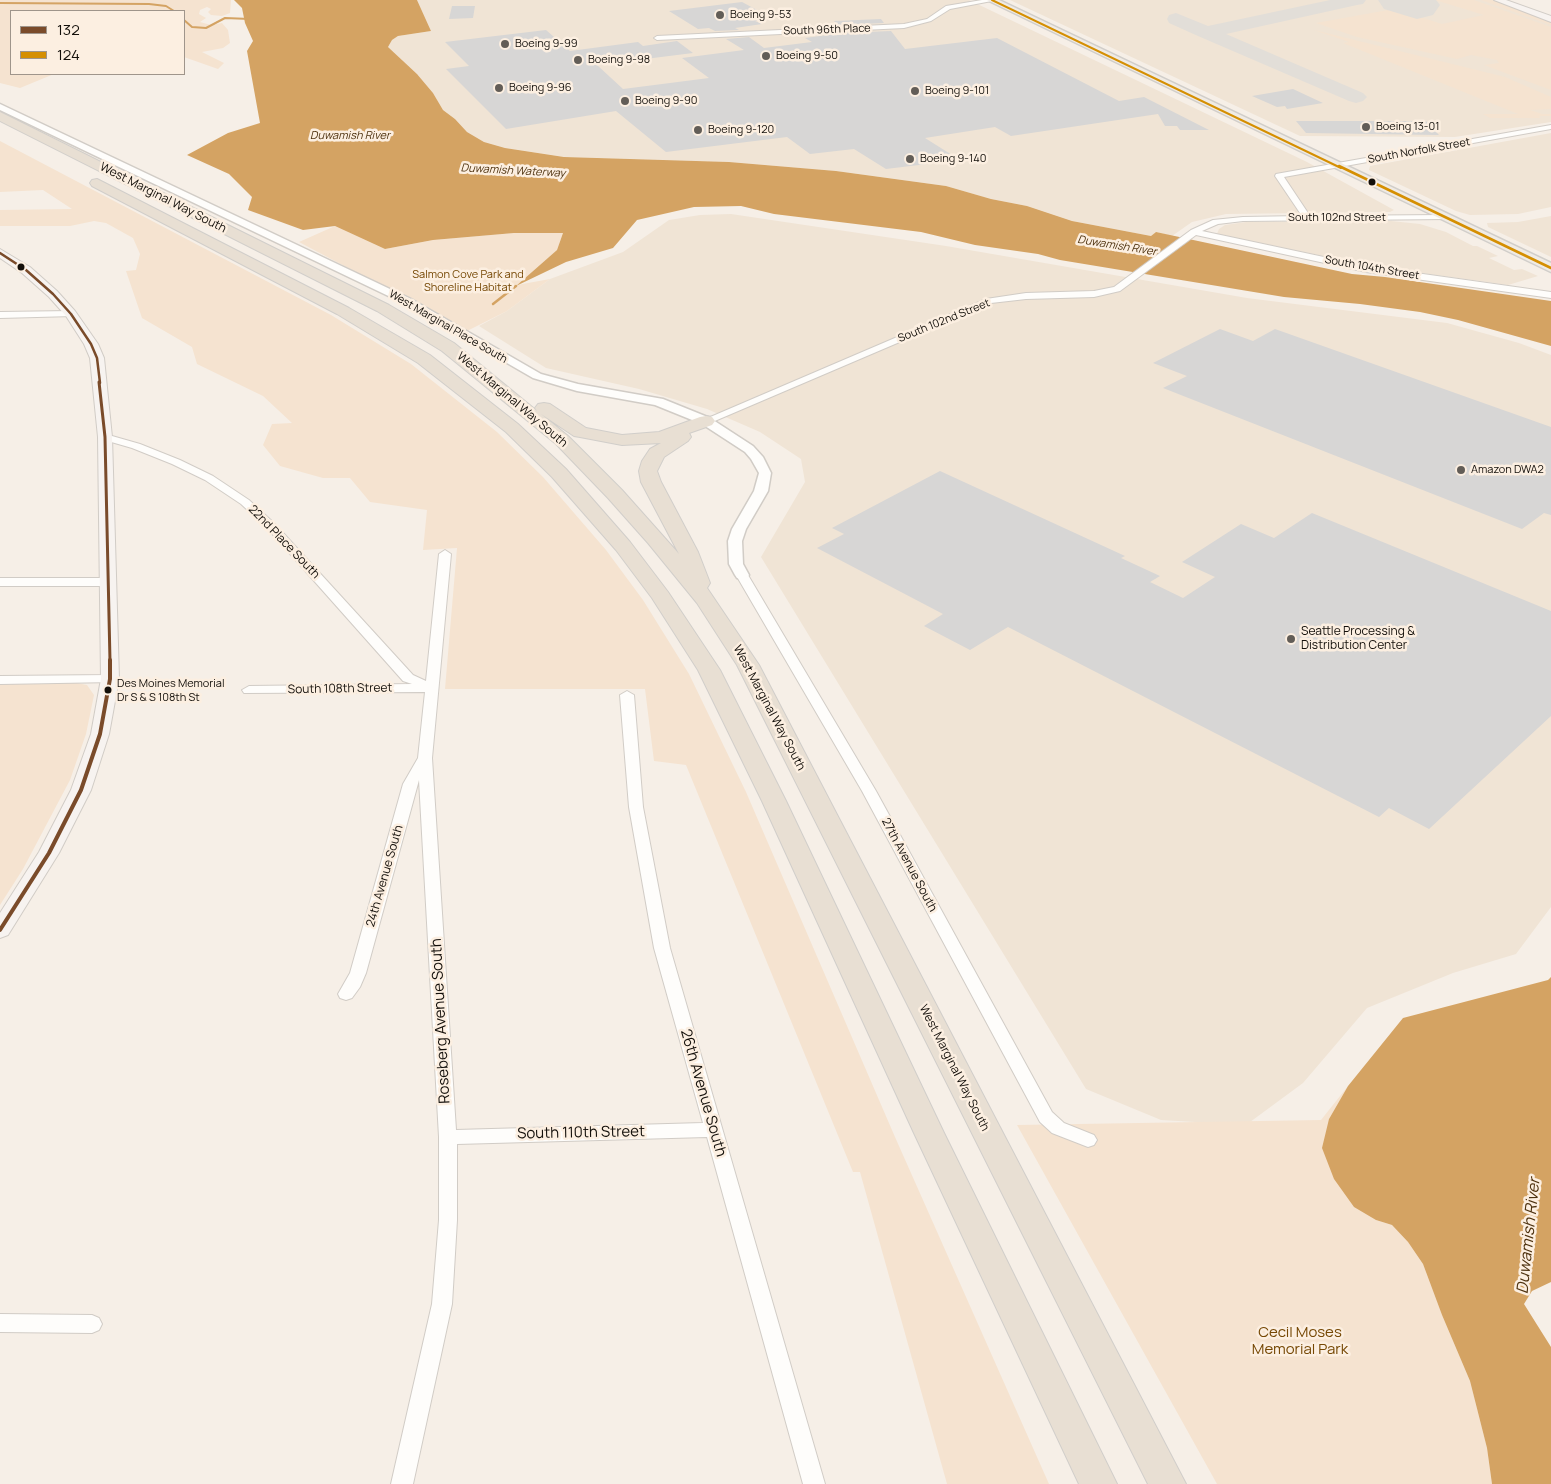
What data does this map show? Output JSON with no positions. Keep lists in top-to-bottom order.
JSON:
{
  "streets": {
    "highway": ["West Marginal Way South"],
    "street": [
      "South 96th Place",
      "South Norfolk Street",
      "South 102nd Street",
      "South 104th Street",
      "West Marginal Place South",
      "22nd Place South",
      "South 108th Street",
      "27th Avenue South",
      "24th Avenue South",
      "Roseberg Avenue South",
      "26th Avenue South",
      "South 110th Street"
    ]
  },
  "crossings": [
    ["South Norfolk Street", "South 102nd Street"],
    ["South 102nd Street", "South 104th Street"],
    ["South 102nd Street", "West Marginal Place South"],
    ["West Marginal Place South", "27th Avenue South"],
    ["22nd Place South", "South 108th Street"],
    ["22nd Place South", "Roseberg Avenue South"],
    ["South 108th Street", "Roseberg Avenue South"],
    ["24th Avenue South", "Roseberg Avenue South"],
    ["Roseberg Avenue South", "South 110th Street"],
    ["26th Avenue South", "South 110th Street"]
  ],
  "water": ["Duwamish River", "Duwamish Waterway"],
  "parks": ["Salmon Cove Park and Shoreline Habitat", "Cecil Moses Memorial Park"],
  "places": [
    "Boeing 9-53",
    "Boeing 9-99",
    "Boeing 9-50",
    "Boeing 9-98",
    "Boeing 9-96",
    "Boeing 9-101",
    "Boeing 9-90",
    "Boeing 13-01",
    "Boeing 9-120",
    "Boeing 9-140",
    "Amazon DWA2",
    "Seattle Processing & Distribution Center",
    "Des Moines Memorial Dr S & S 108th St"
  ],
  "lines": ["transit line 124", "transit line 132"],
  "legend": ["132", "124"]
}
